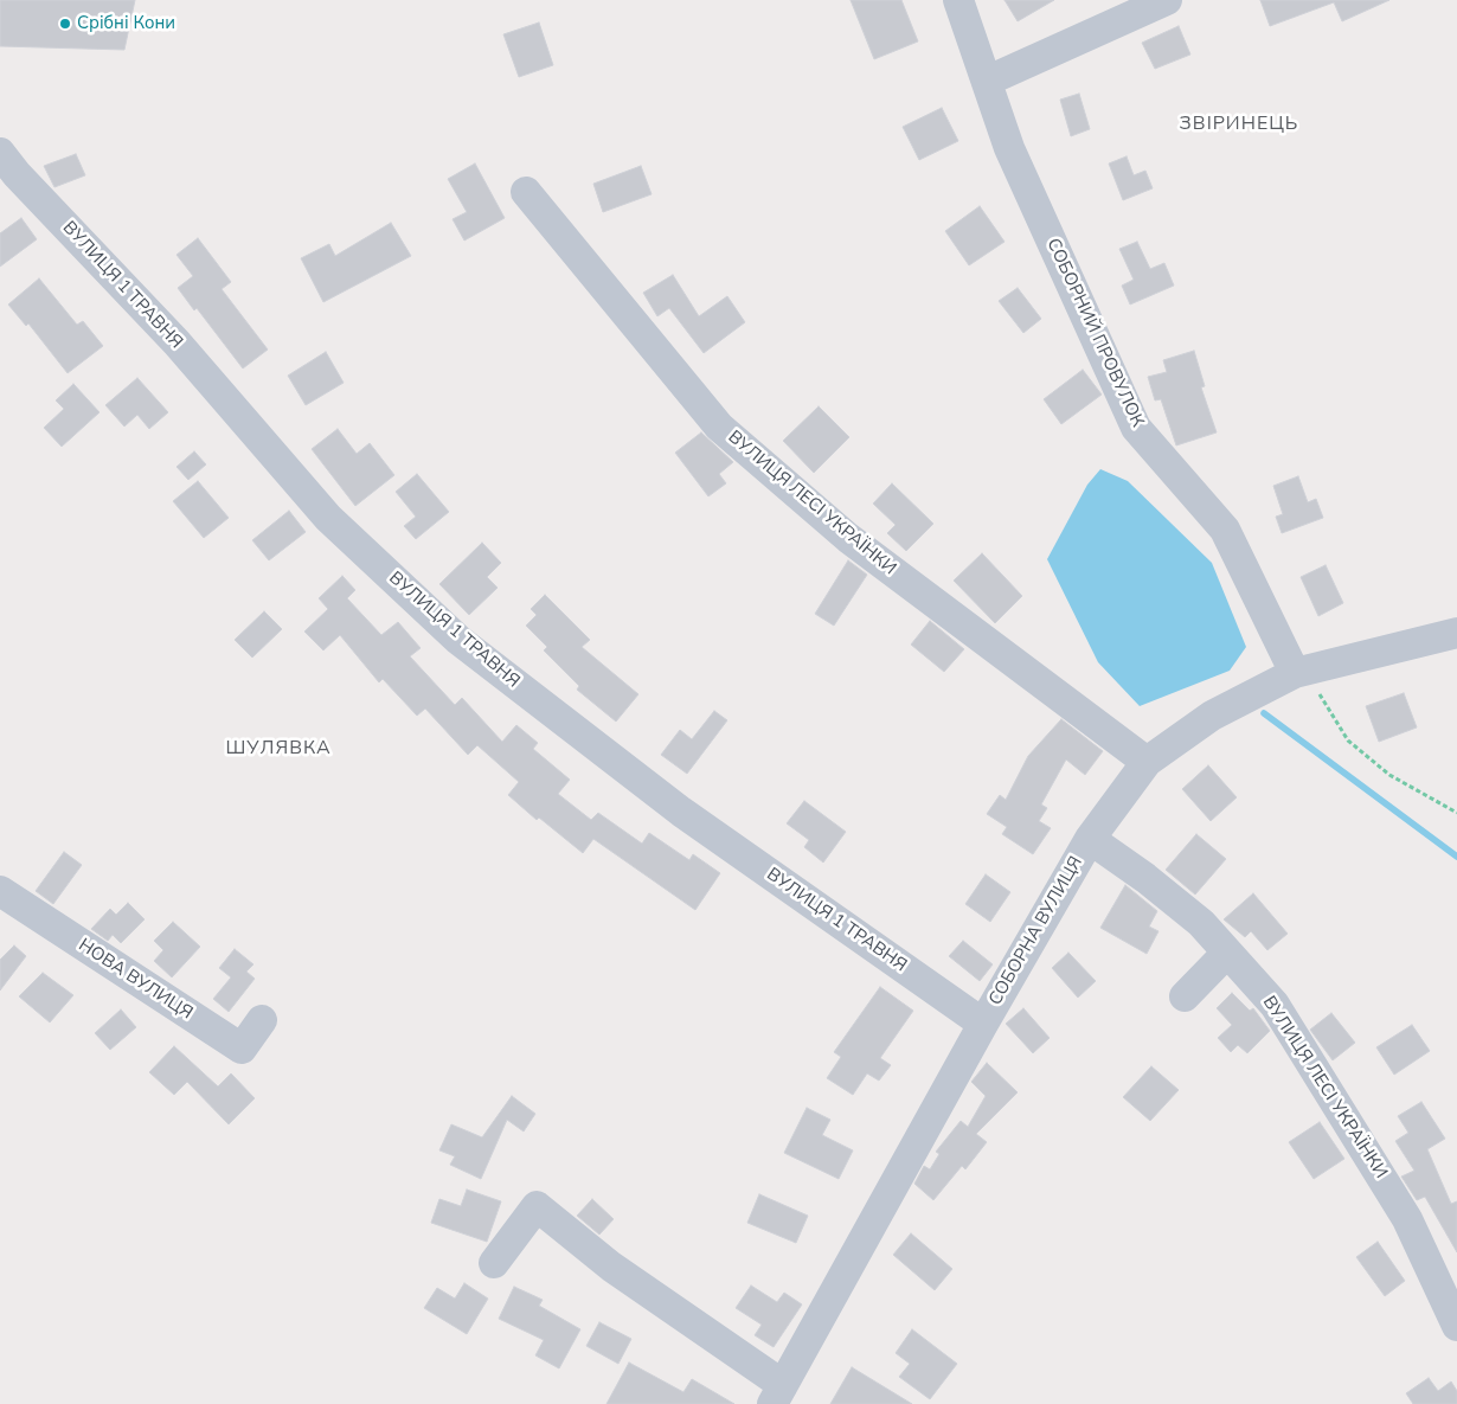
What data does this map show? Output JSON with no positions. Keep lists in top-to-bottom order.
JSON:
{
  "streets": {
    "street": [
      "ВУЛИЦЯ 1 ТРАВНЯ",
      "СОБОРНИЙ ПРОВУЛОК",
      "ВУЛИЦЯ ЛЕСІ УКРАЇНКИ",
      "СОБОРНА ВУЛИЦЯ",
      "НОВА ВУЛИЦЯ"
    ]
  },
  "crossings": [
    ["ВУЛИЦЯ 1 ТРАВНЯ", "СОБОРНА ВУЛИЦЯ"],
    ["СОБОРНИЙ ПРОВУЛОК", "СОБОРНА ВУЛИЦЯ"],
    ["ВУЛИЦЯ ЛЕСІ УКРАЇНКИ", "СОБОРНА ВУЛИЦЯ"]
  ],
  "districts": ["ЗВІРИНЕЦЬ", "ШУЛЯВКА"],
  "places": ["Срібні Кони"]
}
